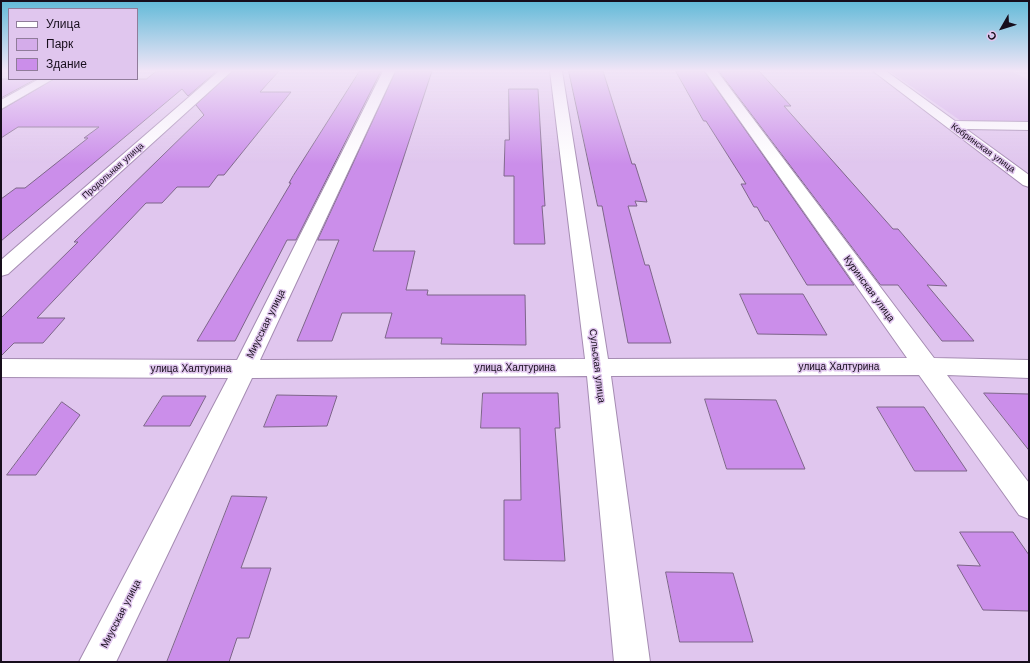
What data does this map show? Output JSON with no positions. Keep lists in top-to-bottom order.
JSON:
{
  "streets": {
    "street": [
      "Кобринская улица",
      "Продольная улица",
      "Куринская улица",
      "Миусская улица",
      "Сульская улица",
      "улица Халтурина"
    ]
  },
  "crossings": [
    ["Куринская улица", "улица Халтурина"],
    ["Миусская улица", "улица Халтурина"],
    ["Сульская улица", "улица Халтурина"]
  ],
  "legend": ["Улица", "Парк", "Здание"],
  "north": "bottom left"
}
